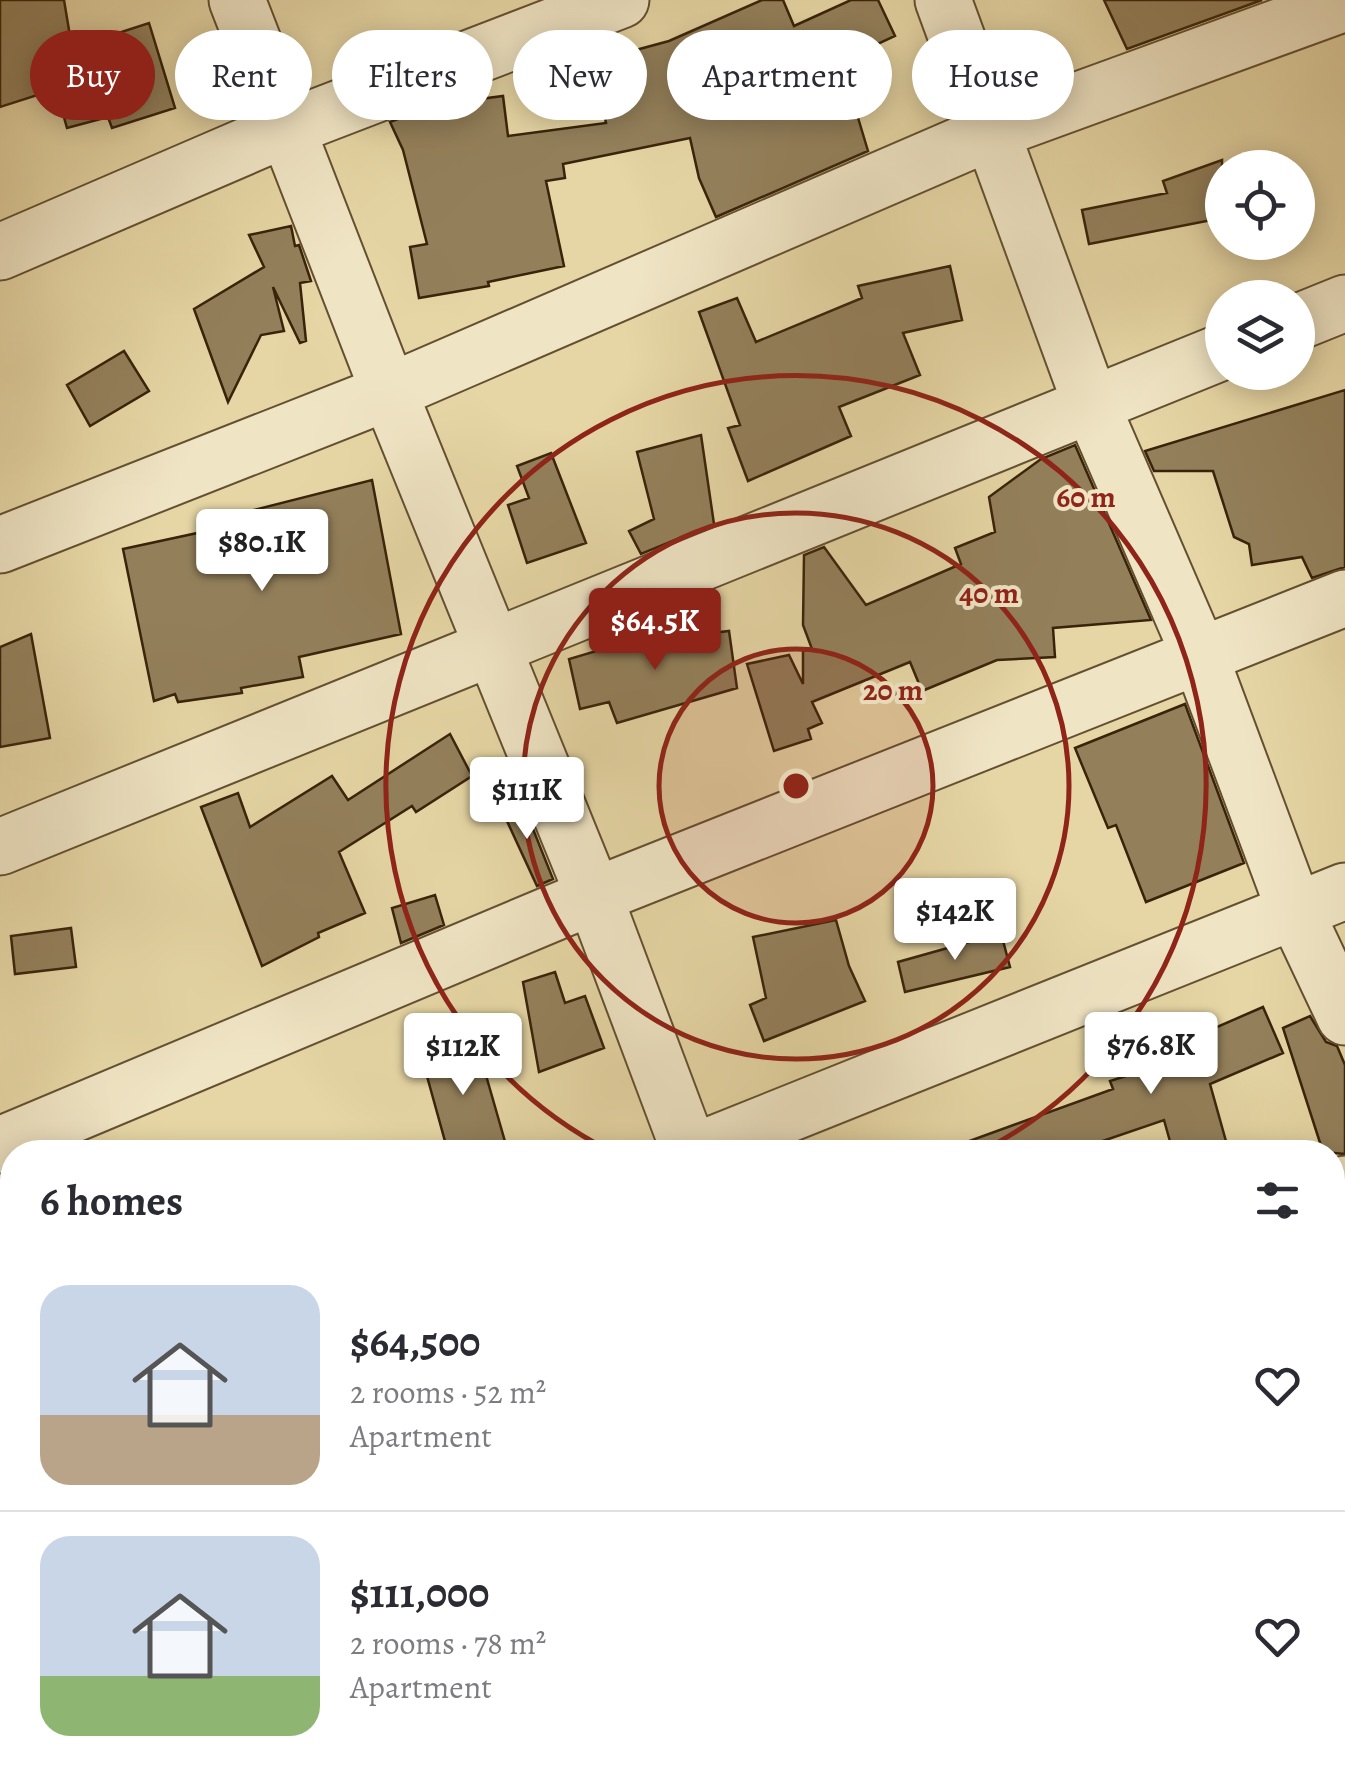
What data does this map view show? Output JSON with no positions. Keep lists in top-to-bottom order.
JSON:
{
  "page": {
    "chip": [
      "Buy",
      "Rent",
      "Filters",
      "New",
      "Apartment",
      "House"
    ],
    "price": [
      "$80.1K",
      "$64.5K",
      "$111K",
      "$142K",
      "$76.8K",
      "$112K"
    ],
    "heading": "6 homes",
    "list": [
      {
        "name": "$64,500",
        "note": "2 rooms · 52 m² · Apartment"
      },
      {
        "name": "$111,000",
        "note": "2 rooms · 78 m² · Apartment"
      }
    ]
  },
  "rings": ["60 m", "40 m", "20 m"]
}
